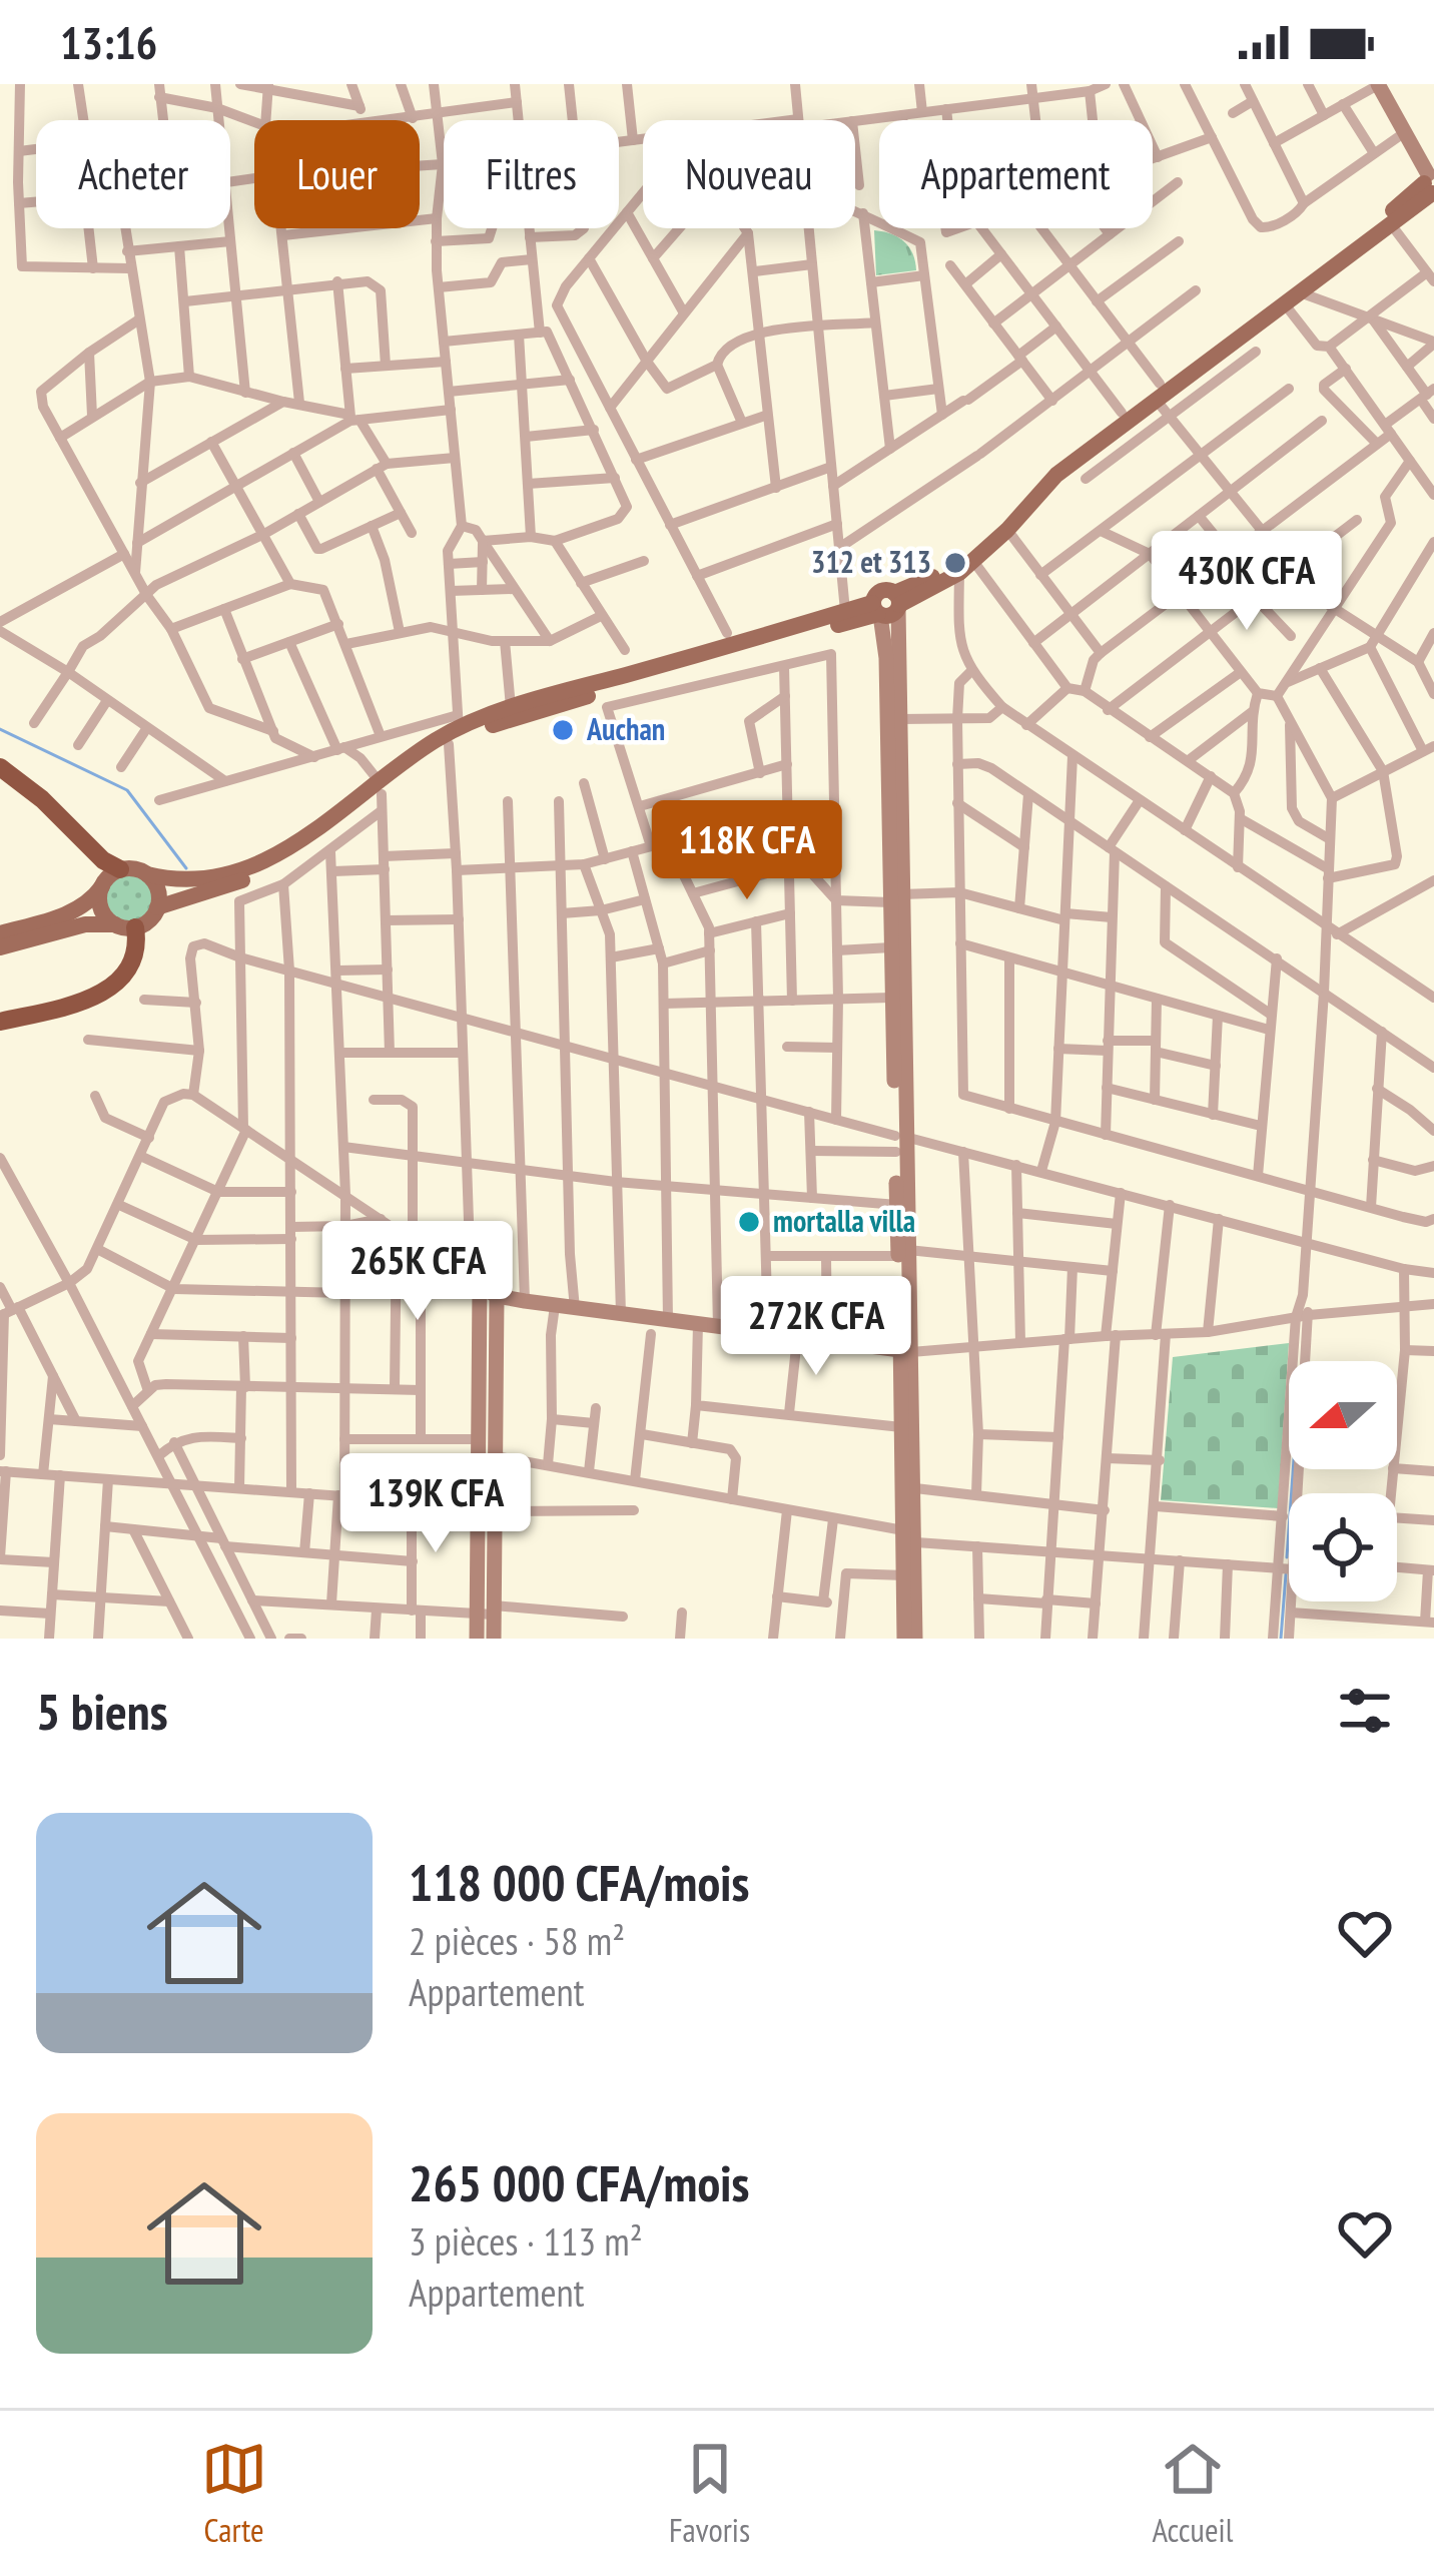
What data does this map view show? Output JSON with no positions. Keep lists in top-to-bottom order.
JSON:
{
  "places": ["312 et 313", "Auchan", "mortalla villa"],
  "north": "left",
  "page": {
    "status": "13:16",
    "chip": [
      "Acheter",
      "Louer",
      "Filtres",
      "Nouveau",
      "Appartement"
    ],
    "price": [
      "430K CFA",
      "118K CFA",
      "265K CFA",
      "272K CFA",
      "139K CFA"
    ],
    "heading": "5 biens",
    "list": [
      {
        "name": "118 000 CFA/mois",
        "note": "2 pièces · 58 m² · Appartement"
      },
      {
        "name": "265 000 CFA/mois",
        "note": "3 pièces · 113 m² · Appartement"
      }
    ],
    "tabs": ["Carte", "Favoris", "Accueil"]
  }
}
